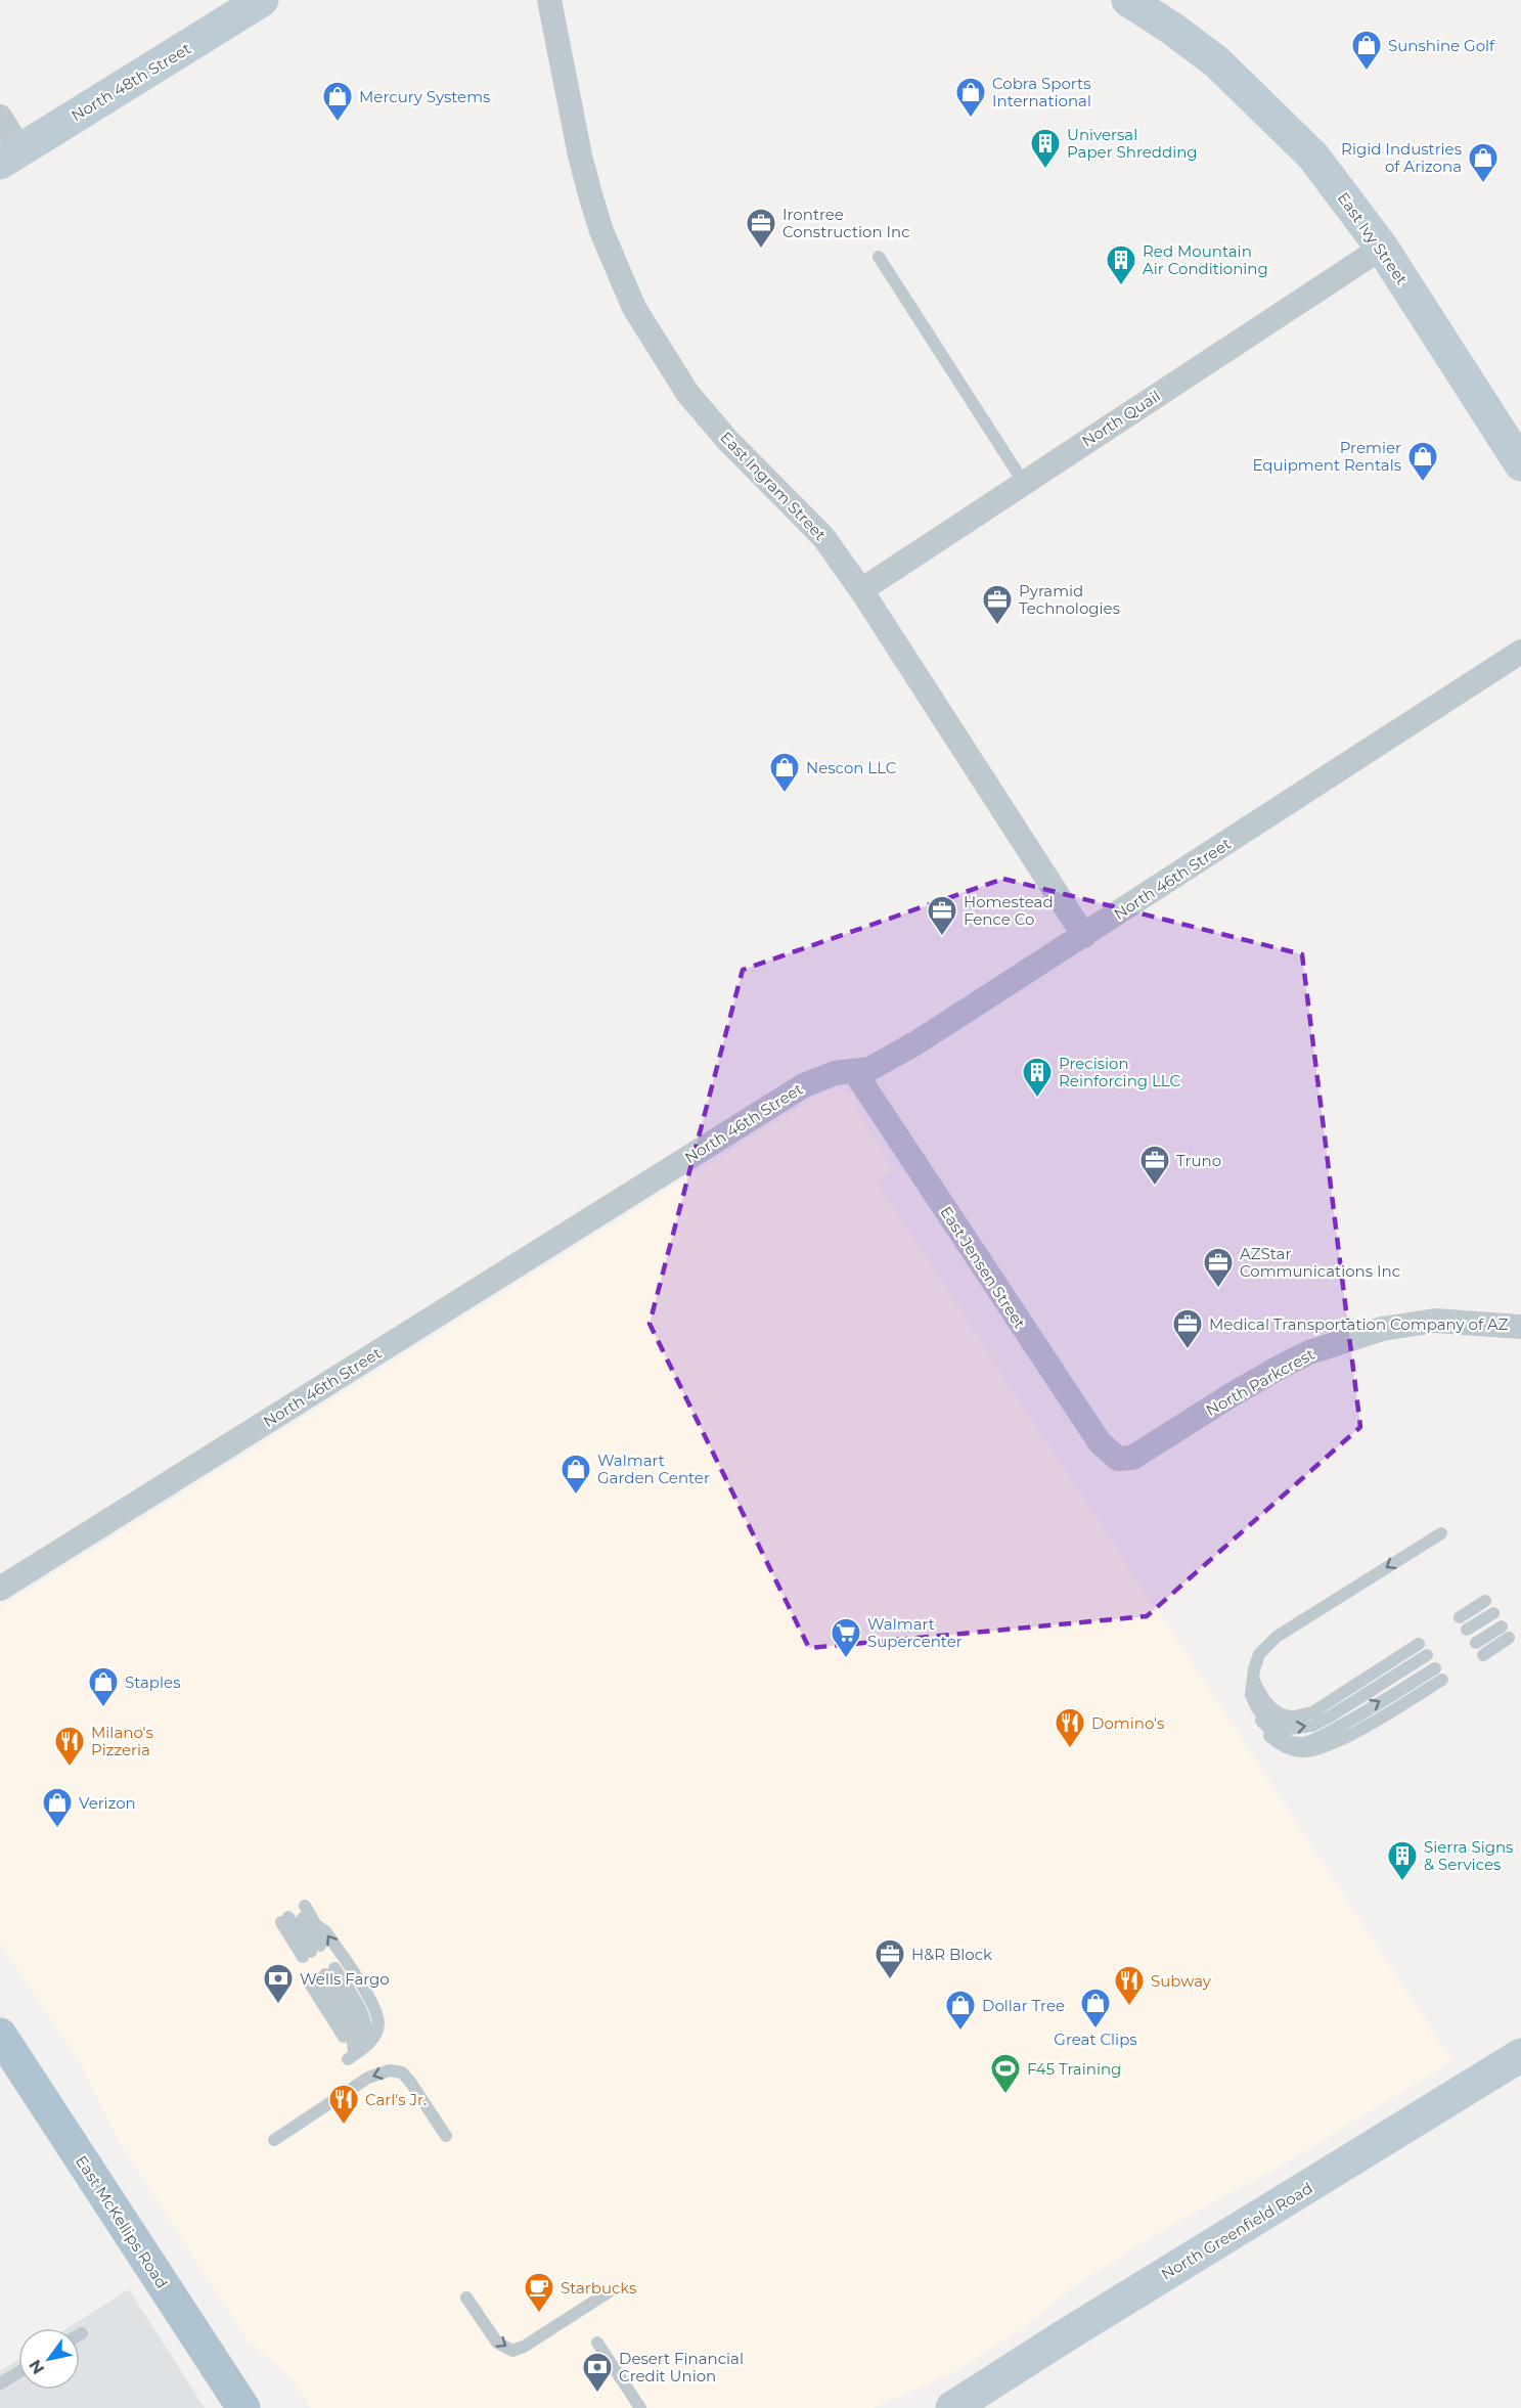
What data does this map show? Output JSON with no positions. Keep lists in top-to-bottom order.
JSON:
{
  "streets": {
    "main road": ["East McKellips Road"],
    "street": [
      "North 48th Street",
      "East Ivy Street",
      "North Quail",
      "East Ingram Street",
      "North 46th Street",
      "East Jensen Street",
      "North Parkcrest",
      "North Greenfield Road"
    ]
  },
  "crossings": [
    ["East Ivy Street", "North Quail"],
    ["North Quail", "East Ingram Street"],
    ["East Ingram Street", "North 46th Street"],
    ["North 46th Street", "East Jensen Street"],
    ["East Jensen Street", "North Parkcrest"]
  ],
  "places": {
    "shop": [
      "Sunshine Golf",
      "Cobra Sports International",
      "Mercury Systems",
      "Rigid Industries of Arizona",
      "Premier Equipment Rentals",
      "Nescon LLC",
      "Walmart Garden Center",
      "Staples",
      "Verizon",
      "Great Clips",
      "Dollar Tree"
    ],
    "building": [
      "Universal Paper Shredding",
      "Red Mountain Air Conditioning",
      "Precision Reinforcing LLC",
      "Sierra Signs & Services"
    ],
    "office": [
      "Irontree Construction Inc",
      "Pyramid Technologies",
      "Homestead Fence Co",
      "Truno",
      "AZStar Communications Inc",
      "Medical Transportation Company of AZ",
      "H&R Block"
    ],
    "supermarket": ["Walmart Supercenter"],
    "restaurant": [
      "Domino's",
      "Milano's Pizzeria",
      "Subway",
      "Carl's Jr."
    ],
    "bank": ["Wells Fargo", "Desert Financial Credit Union"],
    "sports": ["F45 Training"],
    "cafe": ["Starbucks"]
  },
  "north": "bottom left"
}
